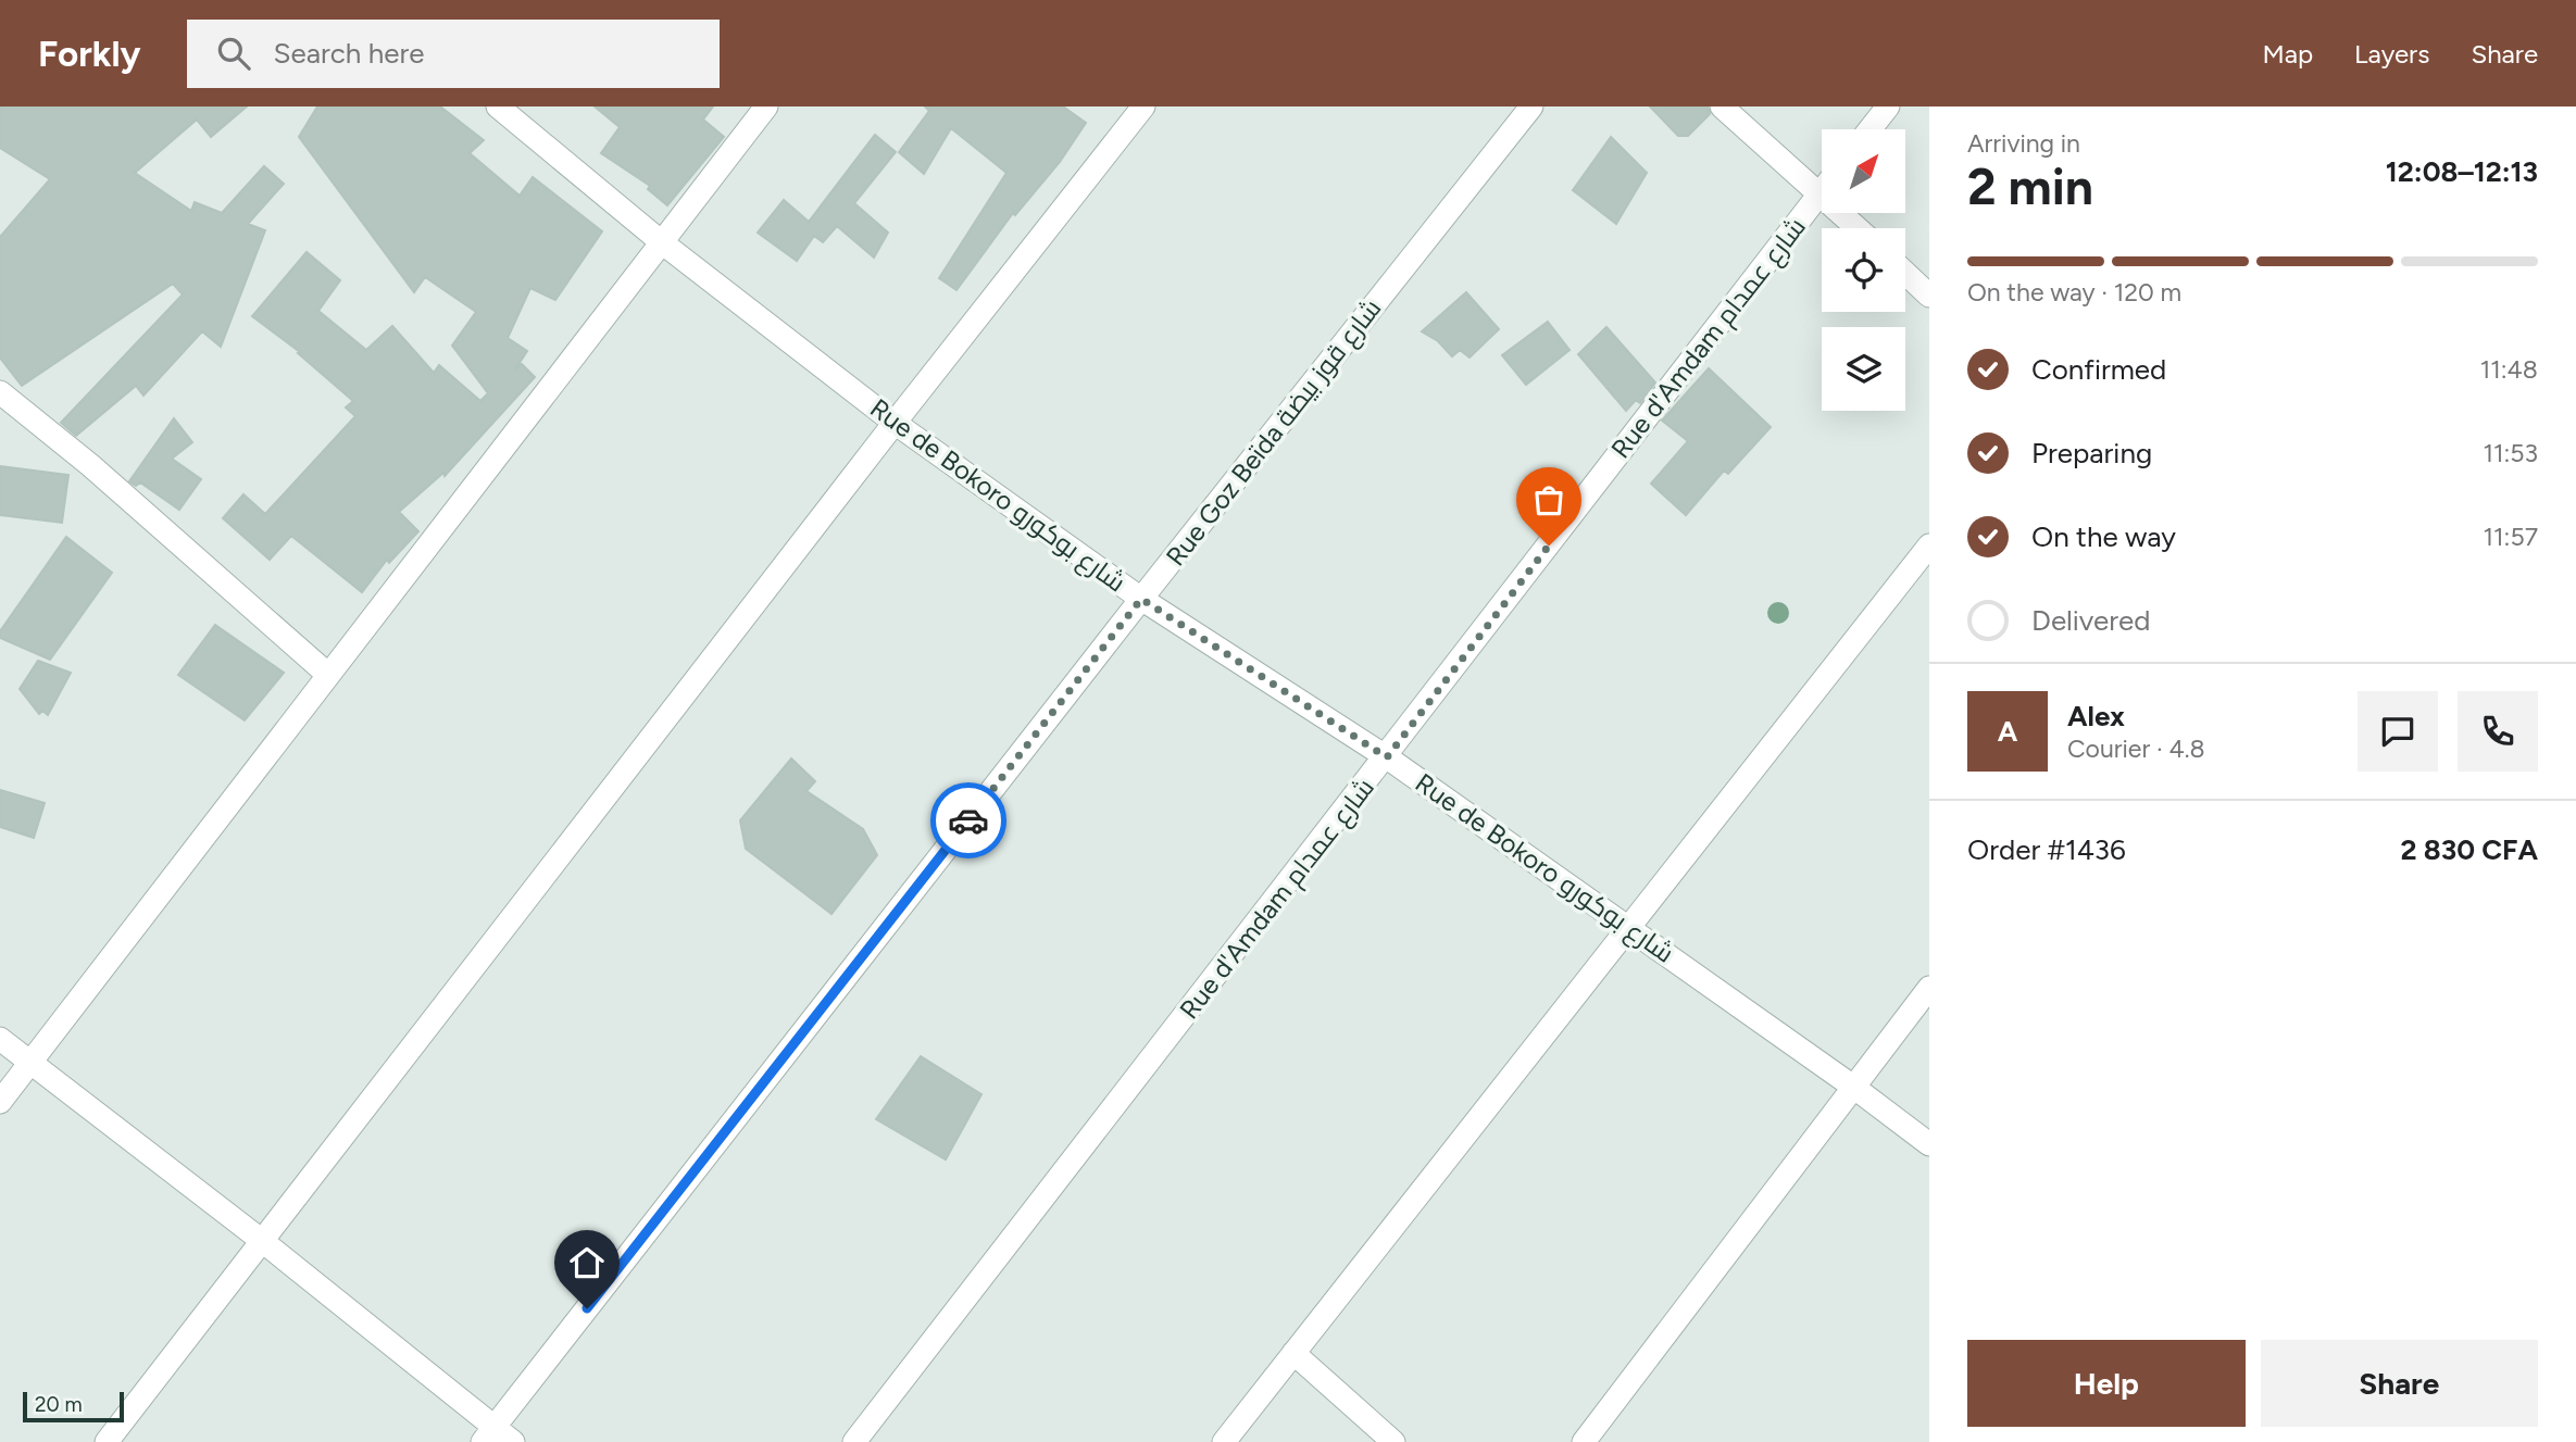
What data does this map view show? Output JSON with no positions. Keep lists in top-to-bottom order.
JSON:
{
  "streets": {
    "street": ["Rue d'Amdam شارع عمدام", "Rue Goz Beïda شارع قوز بيضة", "Rue de Bokoro شارع بوكورو"]
  },
  "crossings": [
    ["Rue d'Amdam شارع عمدام", "Rue de Bokoro شارع بوكورو"],
    ["Rue Goz Beïda شارع قوز بيضة", "Rue de Bokoro شارع بوكورو"]
  ],
  "scale_bar": "20 m",
  "north": "top right",
  "page": {
    "header": "Forkly",
    "search": "Search here",
    "nav": ["Map", "Layers", "Share"],
    "heading": ["2 min", "Arriving in", "12:08–12:13"],
    "panel": [
      "Alex",
      "Courier · 4.8",
      "Order #1436",
      "2 830 CFA"
    ],
    "bar": "On the way · 120 m",
    "list": [
      ["Confirmed", "11:48"],
      ["Preparing", "11:53"],
      ["On the way", "11:57"],
      "Delivered"
    ],
    "round": "A",
    "buttons": ["Help", "Share"],
    "scale": "20 m"
  }
}
